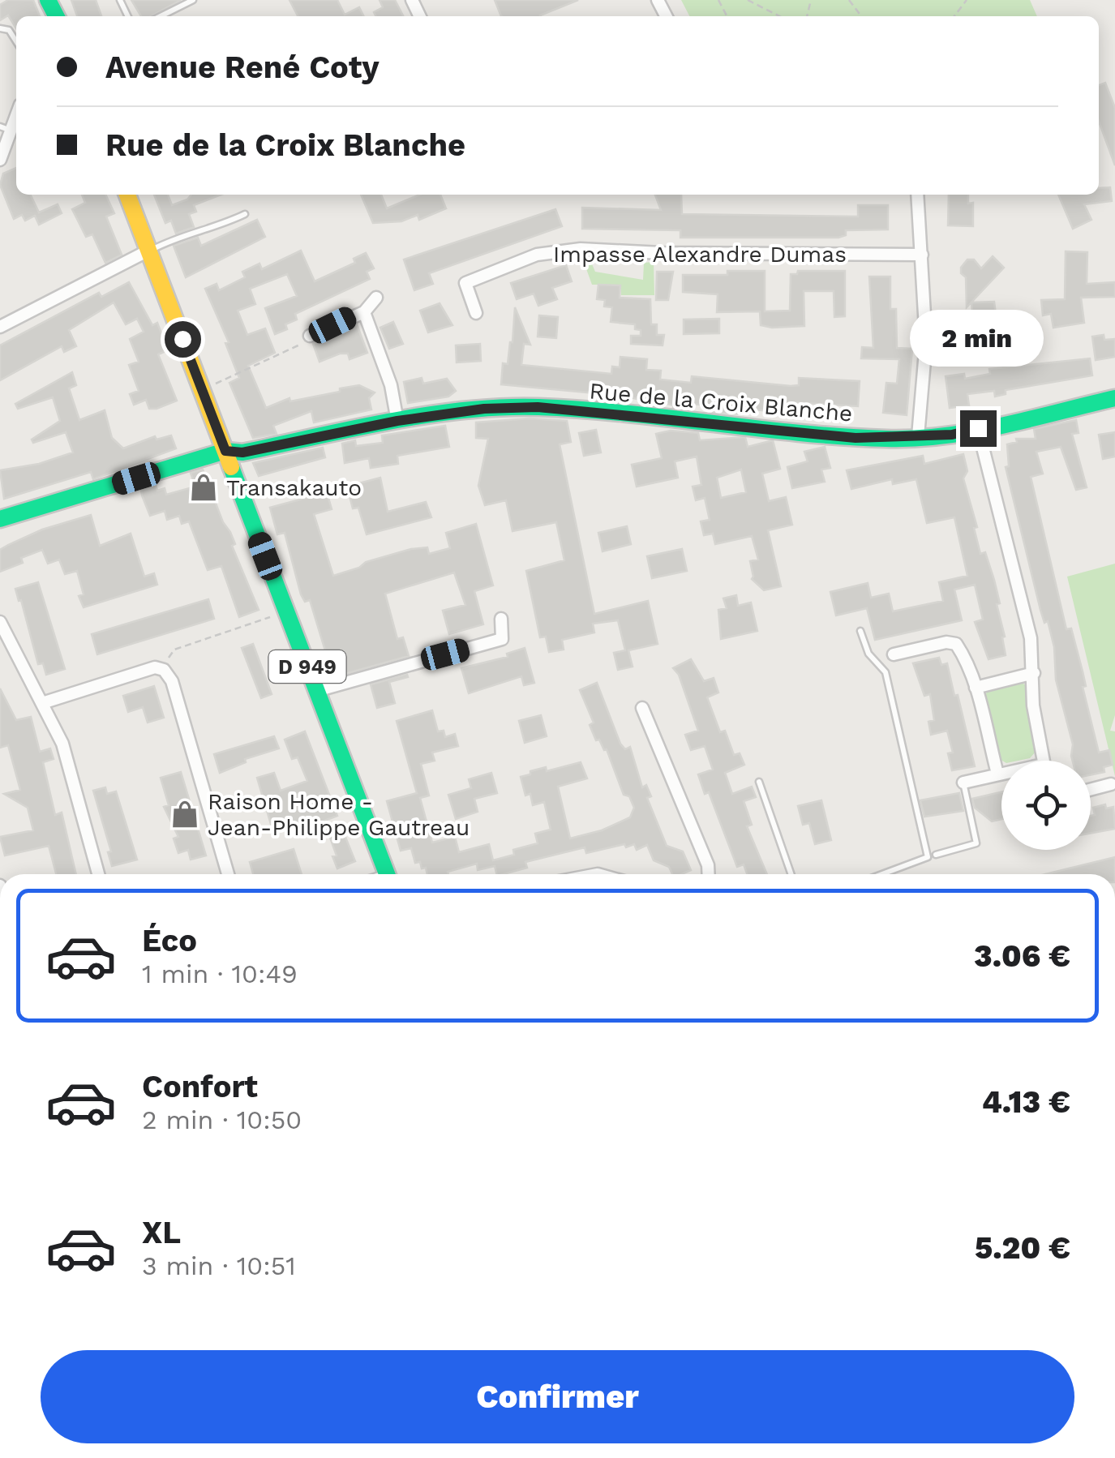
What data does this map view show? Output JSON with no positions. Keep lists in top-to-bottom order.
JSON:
{
  "streets": {
    "street": ["Impasse Alexandre Dumas", "Rue de la Croix Blanche", "D 949"]
  },
  "crossings": [
    ["Rue de la Croix Blanche", "D 949"]
  ],
  "places": {
    "shop": ["Transakauto", "Raison Home - Jean-Philippe Gautreau"]
  },
  "page": {
    "banner": ["Avenue René Coty", "Rue de la Croix Blanche"],
    "bubble": "2 min",
    "list": [
      {
        "name": "Éco",
        "note": "1 min · 10:49",
        "value": "3.06 €"
      },
      {
        "name": "Confort",
        "note": "2 min · 10:50",
        "value": "4.13 €"
      },
      {
        "name": "XL",
        "note": "3 min · 10:51",
        "value": "5.20 €"
      }
    ],
    "buttons": "Confirmer"
  }
}
